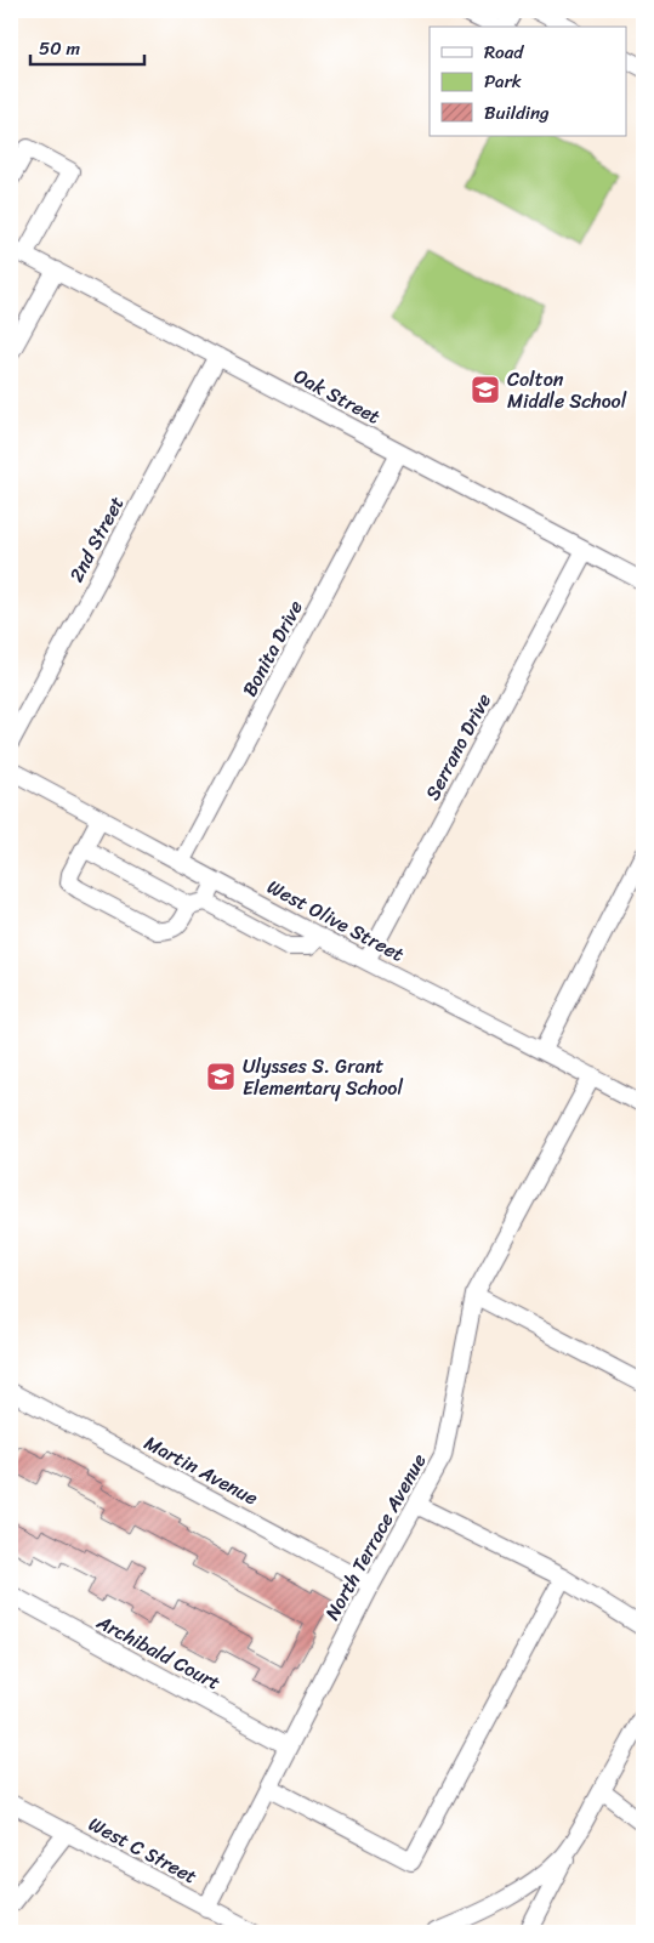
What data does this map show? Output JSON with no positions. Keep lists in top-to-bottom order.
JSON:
{
  "streets": {
    "street": [
      "Oak Street",
      "2nd Street",
      "Bonita Drive",
      "Serrano Drive",
      "West Olive Street",
      "Martin Avenue",
      "North Terrace Avenue",
      "Archibald Court",
      "West C Street"
    ]
  },
  "crossings": [
    ["Oak Street", "2nd Street"],
    ["Oak Street", "Bonita Drive"],
    ["Oak Street", "Serrano Drive"],
    ["Bonita Drive", "West Olive Street"],
    ["Serrano Drive", "West Olive Street"],
    ["West Olive Street", "North Terrace Avenue"],
    ["Martin Avenue", "North Terrace Avenue"],
    ["North Terrace Avenue", "Archibald Court"],
    ["North Terrace Avenue", "West C Street"]
  ],
  "places": {
    "school or university": ["Colton Middle School", "Ulysses S. Grant Elementary School"]
  },
  "legend": ["Road", "Park", "Building"],
  "scale_bar": "50 m"
}
